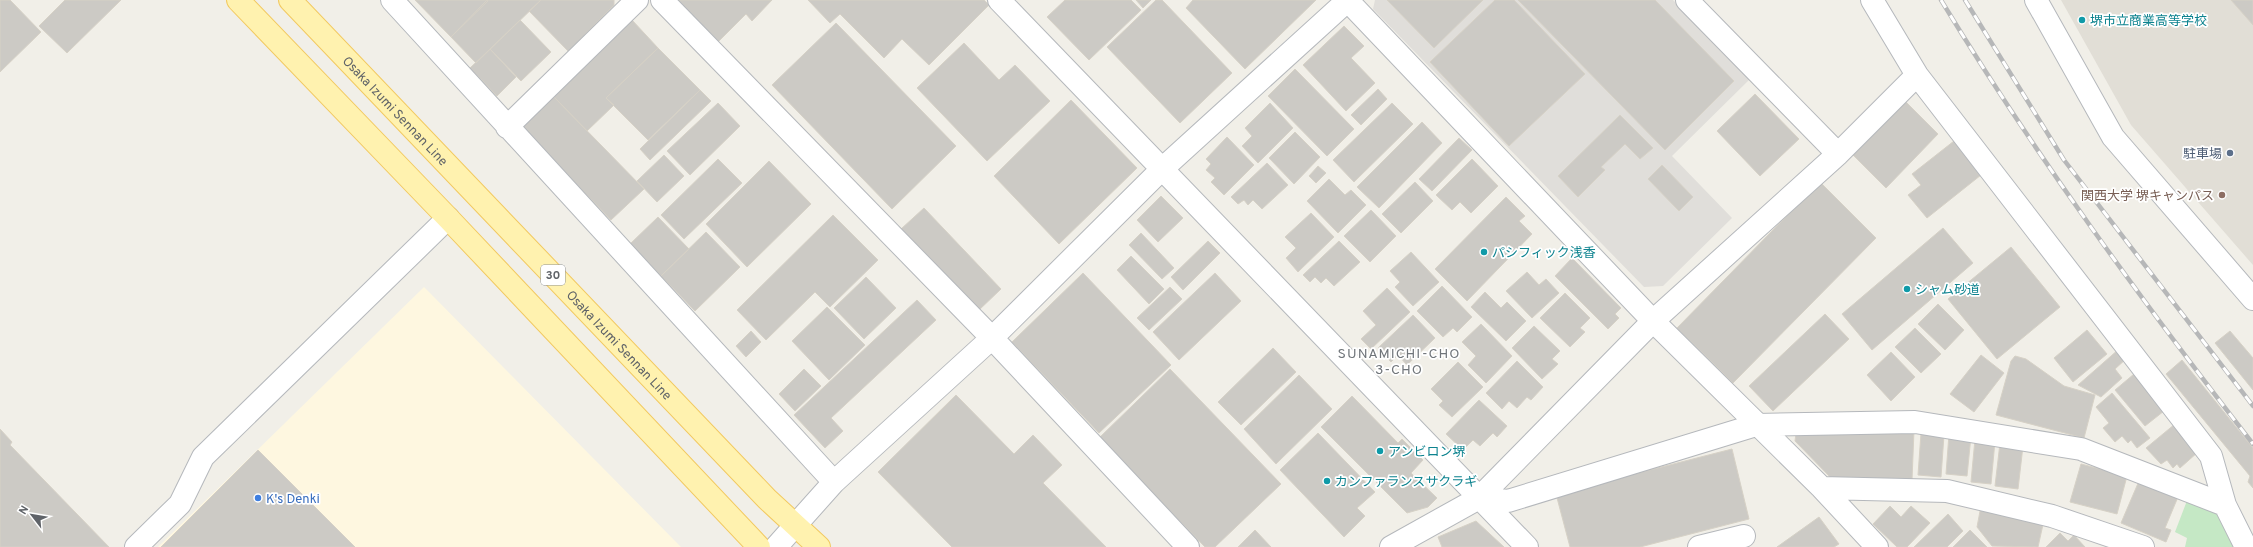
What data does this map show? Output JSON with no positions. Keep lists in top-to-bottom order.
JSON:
{
  "streets": {
    "main road": ["Osaka Izumi Sennan Line", "30"]
  },
  "districts": ["SUNAMICHI-CHO 3-CHO"],
  "places": [
    "堺市立商業高等学校",
    "駐車場",
    "関西大学 堺キャンパス",
    "パシフィック浅香",
    "シャム砂道",
    "アンビロン堺",
    "カンファランスサクラギ",
    "K's Denki"
  ],
  "north": "top left"
}
